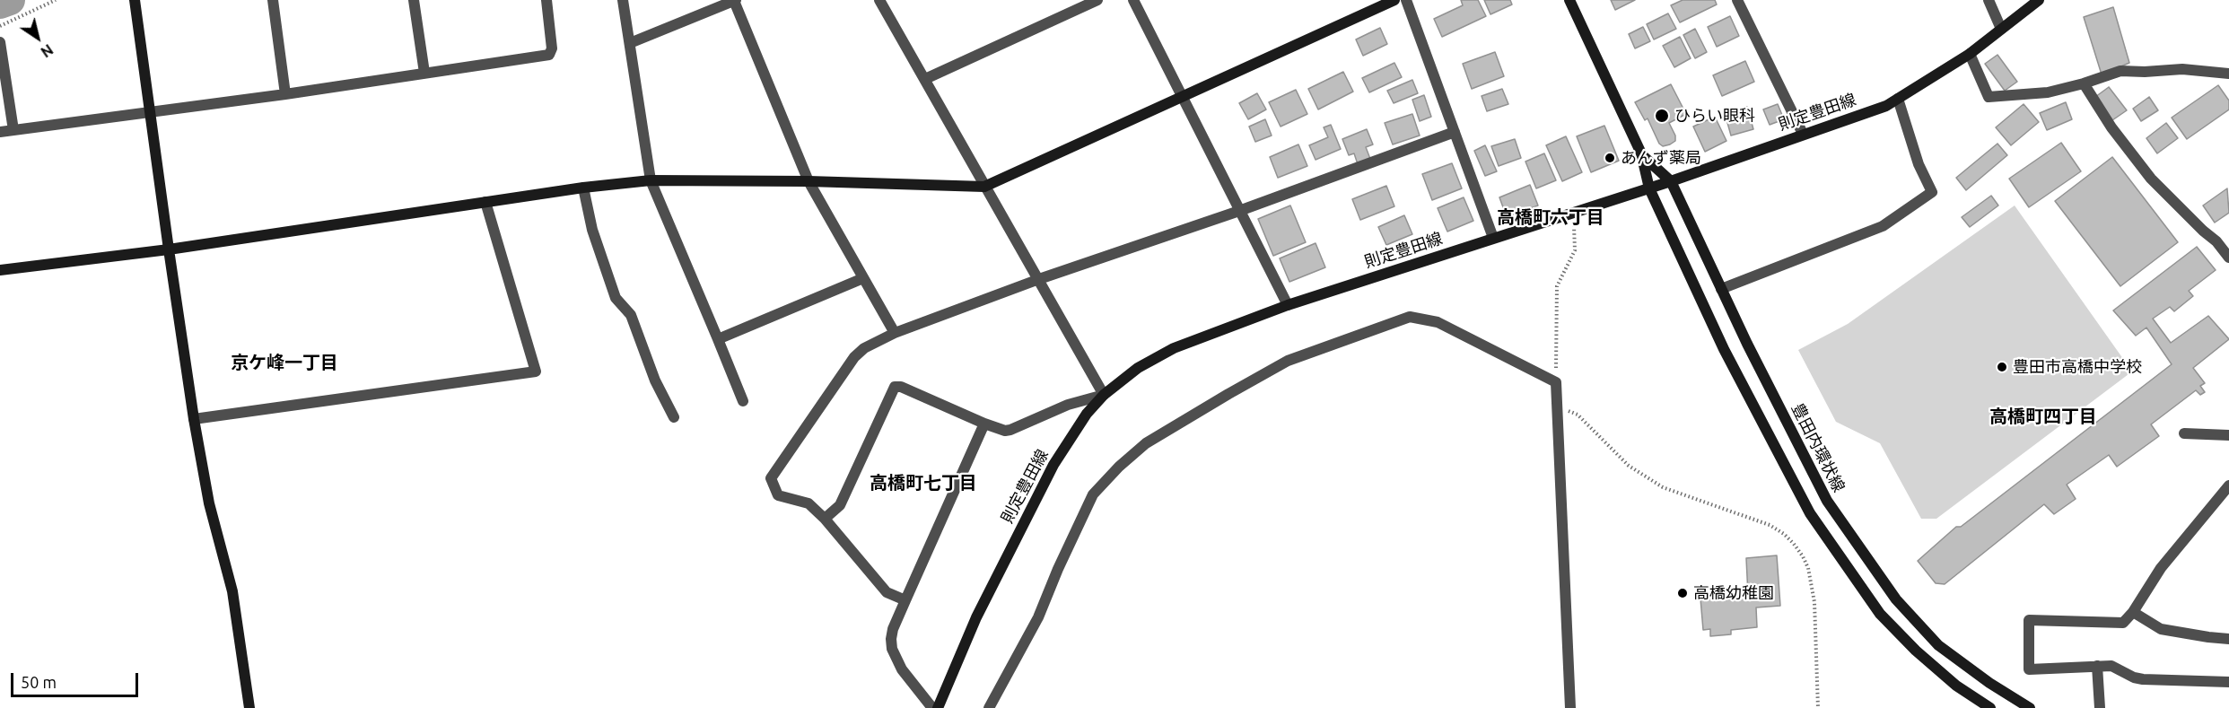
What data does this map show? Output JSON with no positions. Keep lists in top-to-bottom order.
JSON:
{
  "streets": {
    "street": ["則定豊田線", "豊田内環状線"]
  },
  "crossings": [
    ["則定豊田線", "豊田内環状線"]
  ],
  "districts": [
    "高橋町六丁目",
    "京ケ峰一丁目",
    "高橋町四丁目",
    "高橋町七丁目"
  ],
  "places": [
    "ひらい眼科",
    "あんず薬局",
    "豊田市高橋中学校",
    "高橋幼稚園"
  ],
  "scale_bar": "50 m",
  "north": "bottom right"
}
